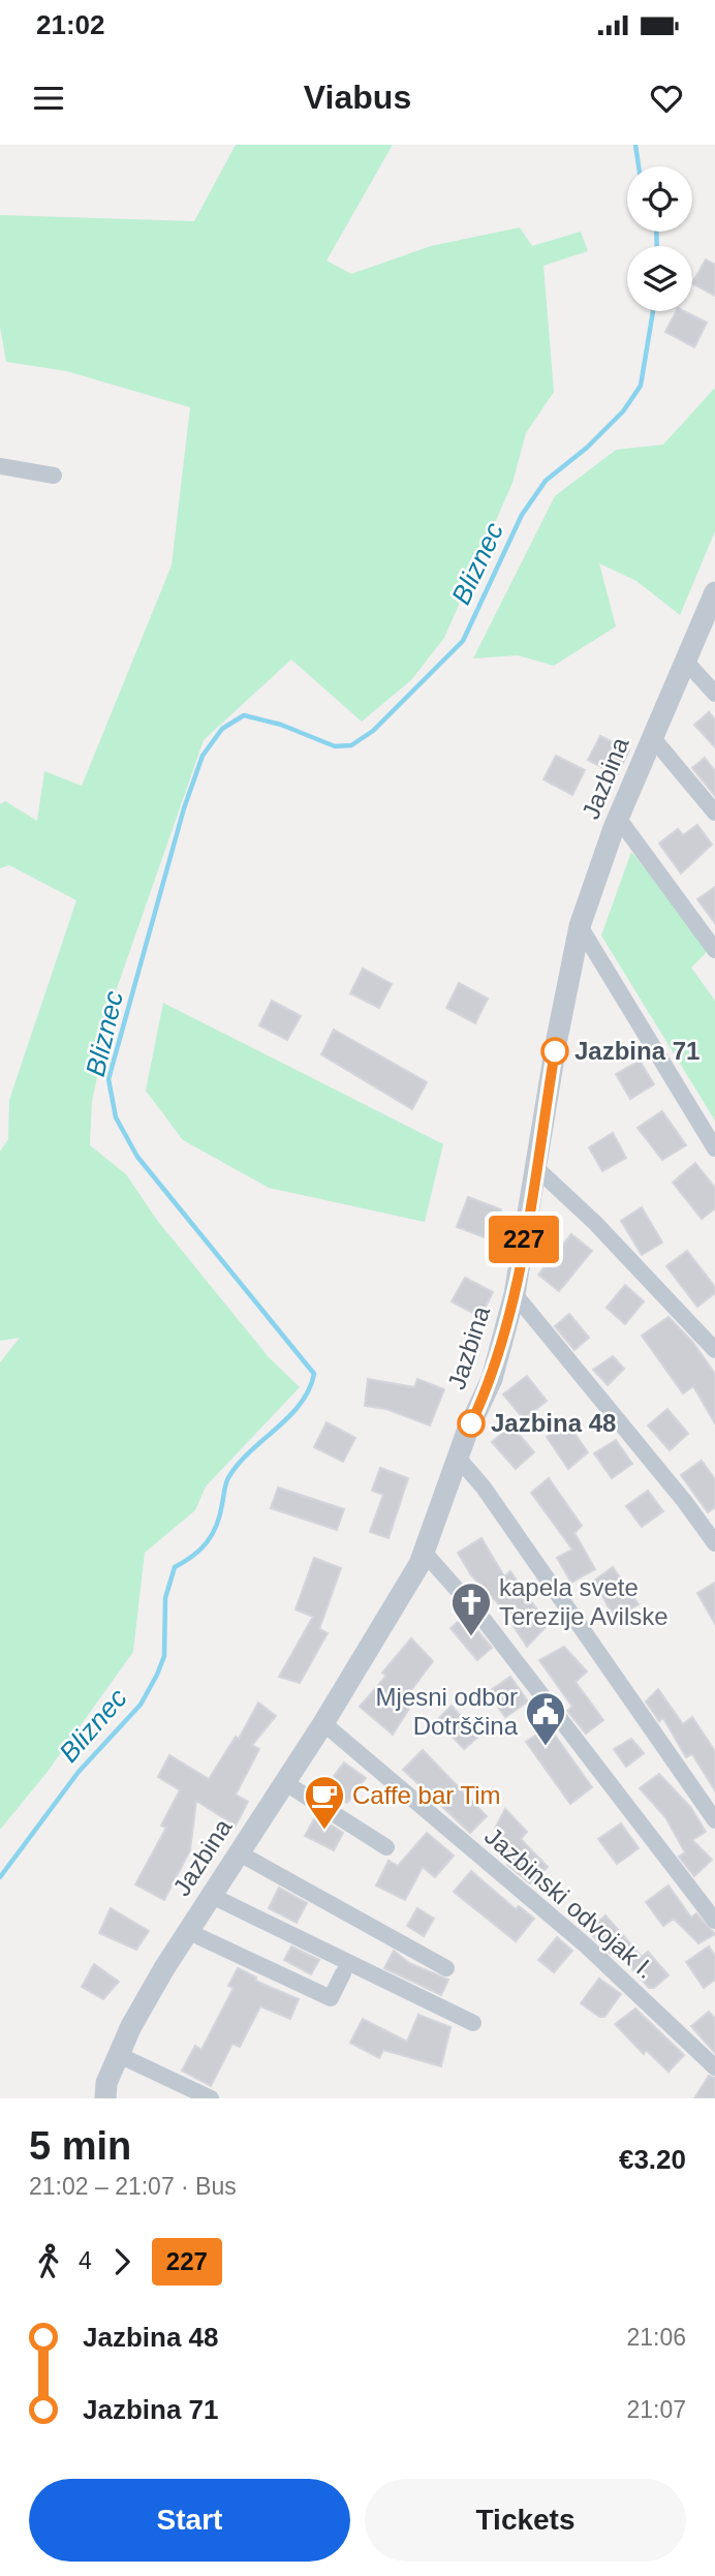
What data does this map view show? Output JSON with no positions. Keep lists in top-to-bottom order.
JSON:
{
  "streets": {
    "street": ["Jazbina", "Jazbinski odvojak I."]
  },
  "crossings": [
    ["Jazbina", "Jazbinski odvojak I."]
  ],
  "water": ["Bliznec"],
  "places": {
    "other": ["Jazbina 71", "Jazbina 48"],
    "church": ["kapela svete Terezije Avilske"],
    "public building": ["Mjesni odbor Dotrščina"],
    "cafe": ["Caffe bar Tim"]
  },
  "lines": ["bus line 227"],
  "page": {
    "status": "21:02",
    "header": "Viabus",
    "on_map": "227",
    "heading": ["5 min", "21:02 – 21:07 · Bus", "€3.20"],
    "legs": ["4", "227"],
    "list": [
      {
        "name": "Jazbina 48",
        "value": "21:06"
      },
      {
        "name": "Jazbina 71",
        "value": "21:07"
      }
    ],
    "buttons": ["Start", "Tickets"]
  }
}
